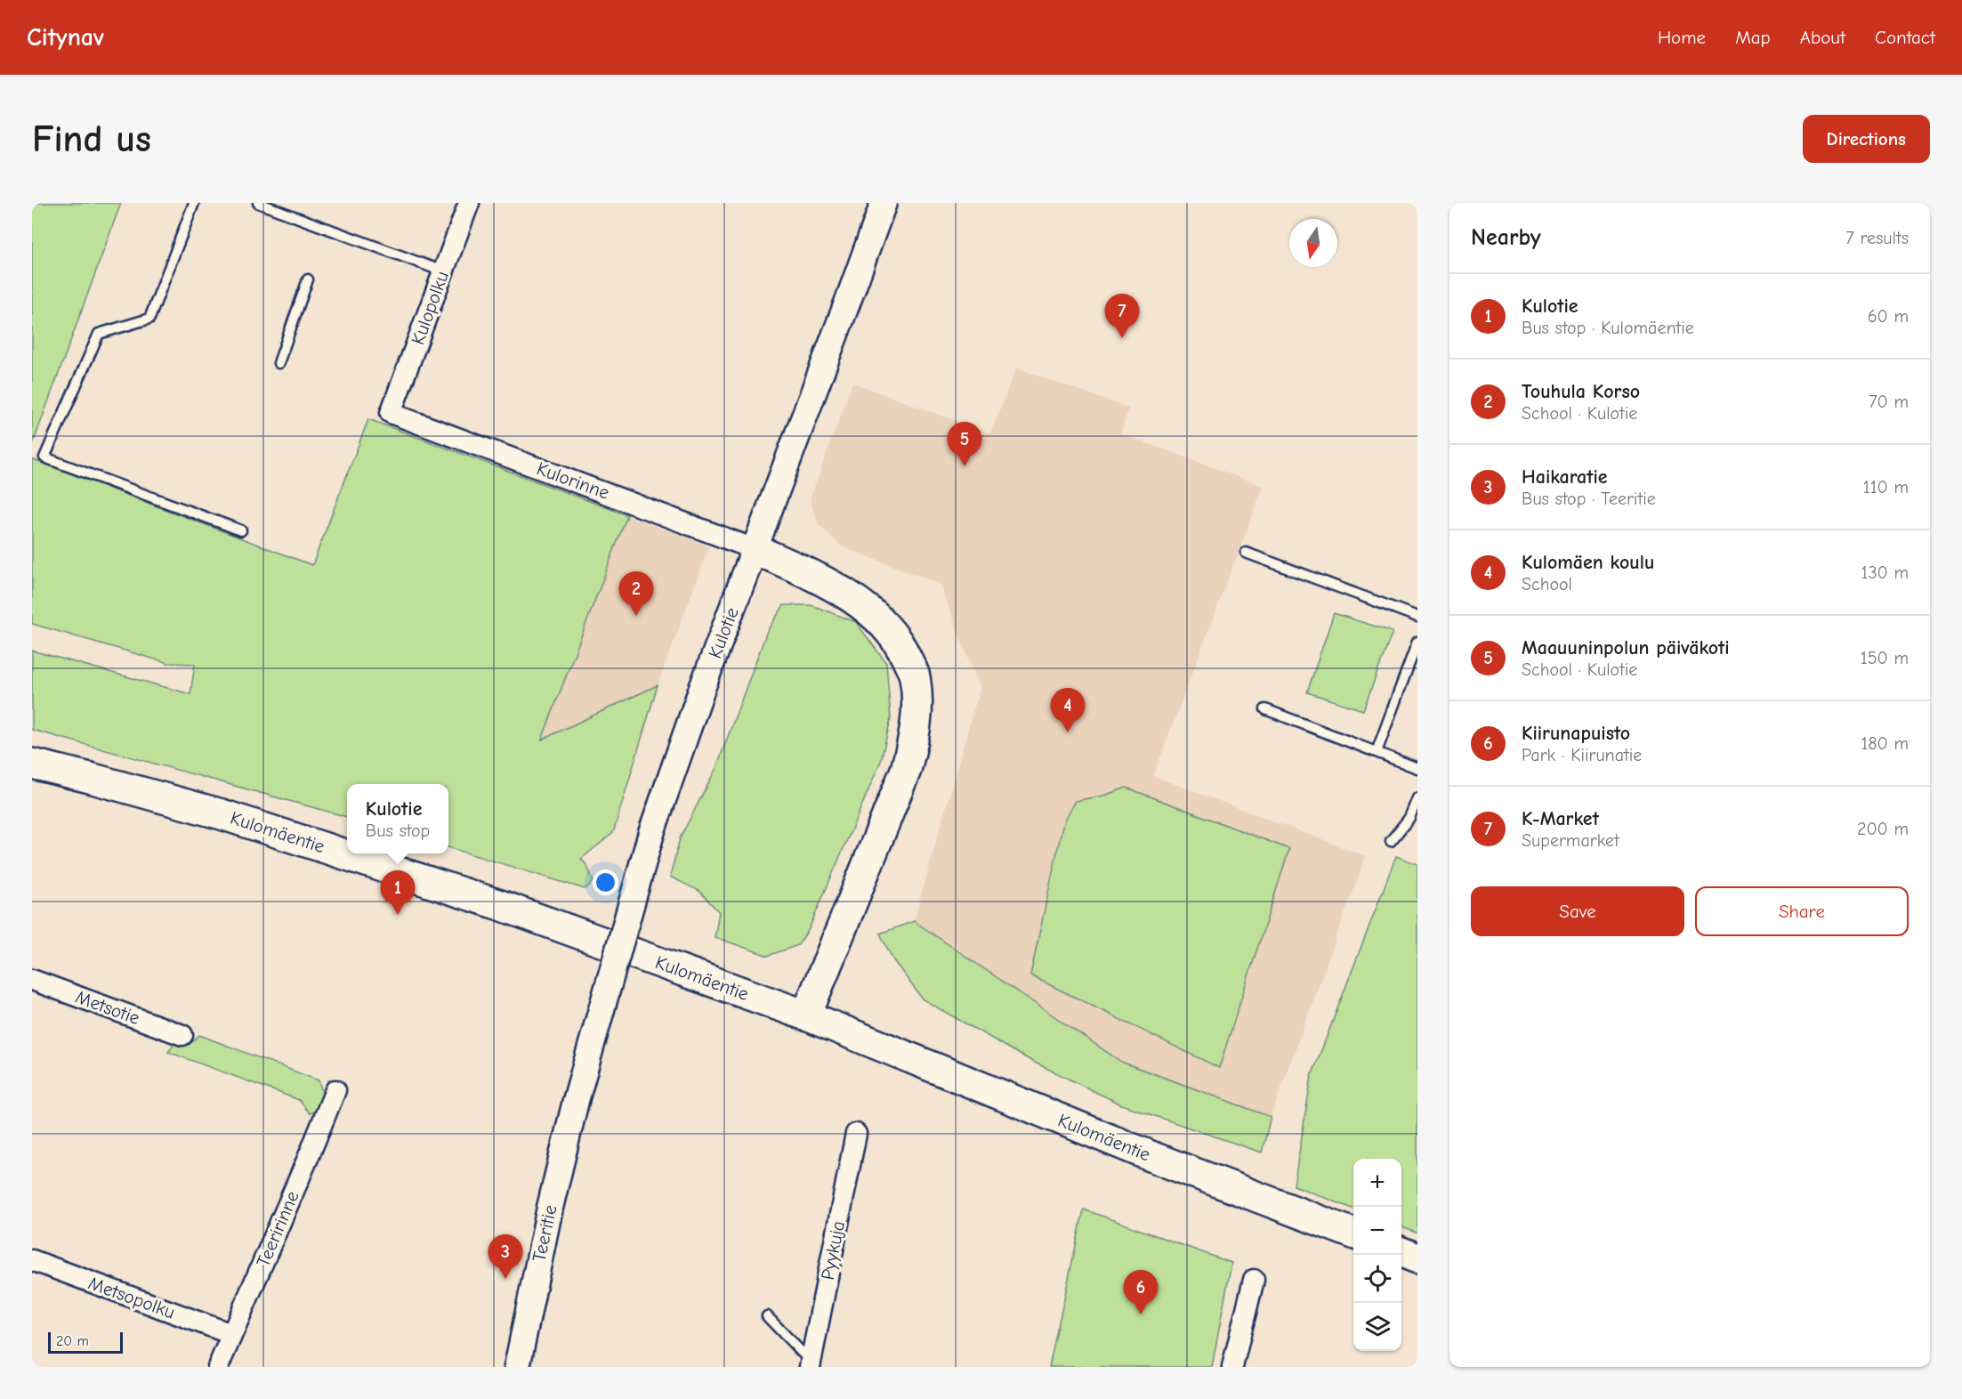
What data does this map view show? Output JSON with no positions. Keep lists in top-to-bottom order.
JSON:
{
  "streets": {
    "main road": ["Kulomäentie"],
    "street": [
      "Kulopolku",
      "Kulorinne",
      "Kulotie",
      "Metsotie",
      "Teeririnne",
      "Teeritie",
      "Pyykuja",
      "Metsopolku"
    ]
  },
  "crossings": [
    ["Kulopolku", "Kulorinne"],
    ["Kulorinne", "Kulotie"],
    ["Kulotie", "Teeritie"],
    ["Teeririnne", "Metsopolku"]
  ],
  "scale_bar": "20 m",
  "north": "bottom",
  "page": {
    "header": "Citynav",
    "nav": [
      "Home",
      "Map",
      "About",
      "Contact"
    ],
    "buttons": [
      "Directions",
      ["Save", "Share"]
    ],
    "title": "Find us",
    "heading": ["Nearby", "7 results"],
    "list": [
      {
        "mark": "1",
        "name": "Kulotie",
        "note": "Bus stop · Kulomäentie",
        "value": "60 m"
      },
      {
        "mark": "2",
        "name": "Touhula Korso",
        "note": "School · Kulotie",
        "value": "70 m"
      },
      {
        "mark": "3",
        "name": "Haikaratie",
        "note": "Bus stop · Teeritie",
        "value": "110 m"
      },
      {
        "mark": "4",
        "name": "Kulomäen koulu",
        "note": "School",
        "value": "130 m"
      },
      {
        "mark": "5",
        "name": "Maauuninpolun päiväkoti",
        "note": "School · Kulotie",
        "value": "150 m"
      },
      {
        "mark": "6",
        "name": "Kiirunapuisto",
        "note": "Park · Kiirunatie",
        "value": "180 m"
      },
      {
        "mark": "7",
        "name": "K-Market",
        "note": "Supermarket",
        "value": "200 m"
      }
    ],
    "pins": [
      "7",
      "5",
      "2",
      "4",
      "1",
      "3",
      "6"
    ],
    "popup": ["Kulotie", "Bus stop"],
    "map_buttons": ["+", "−"],
    "scale": "20 m"
  }
}
